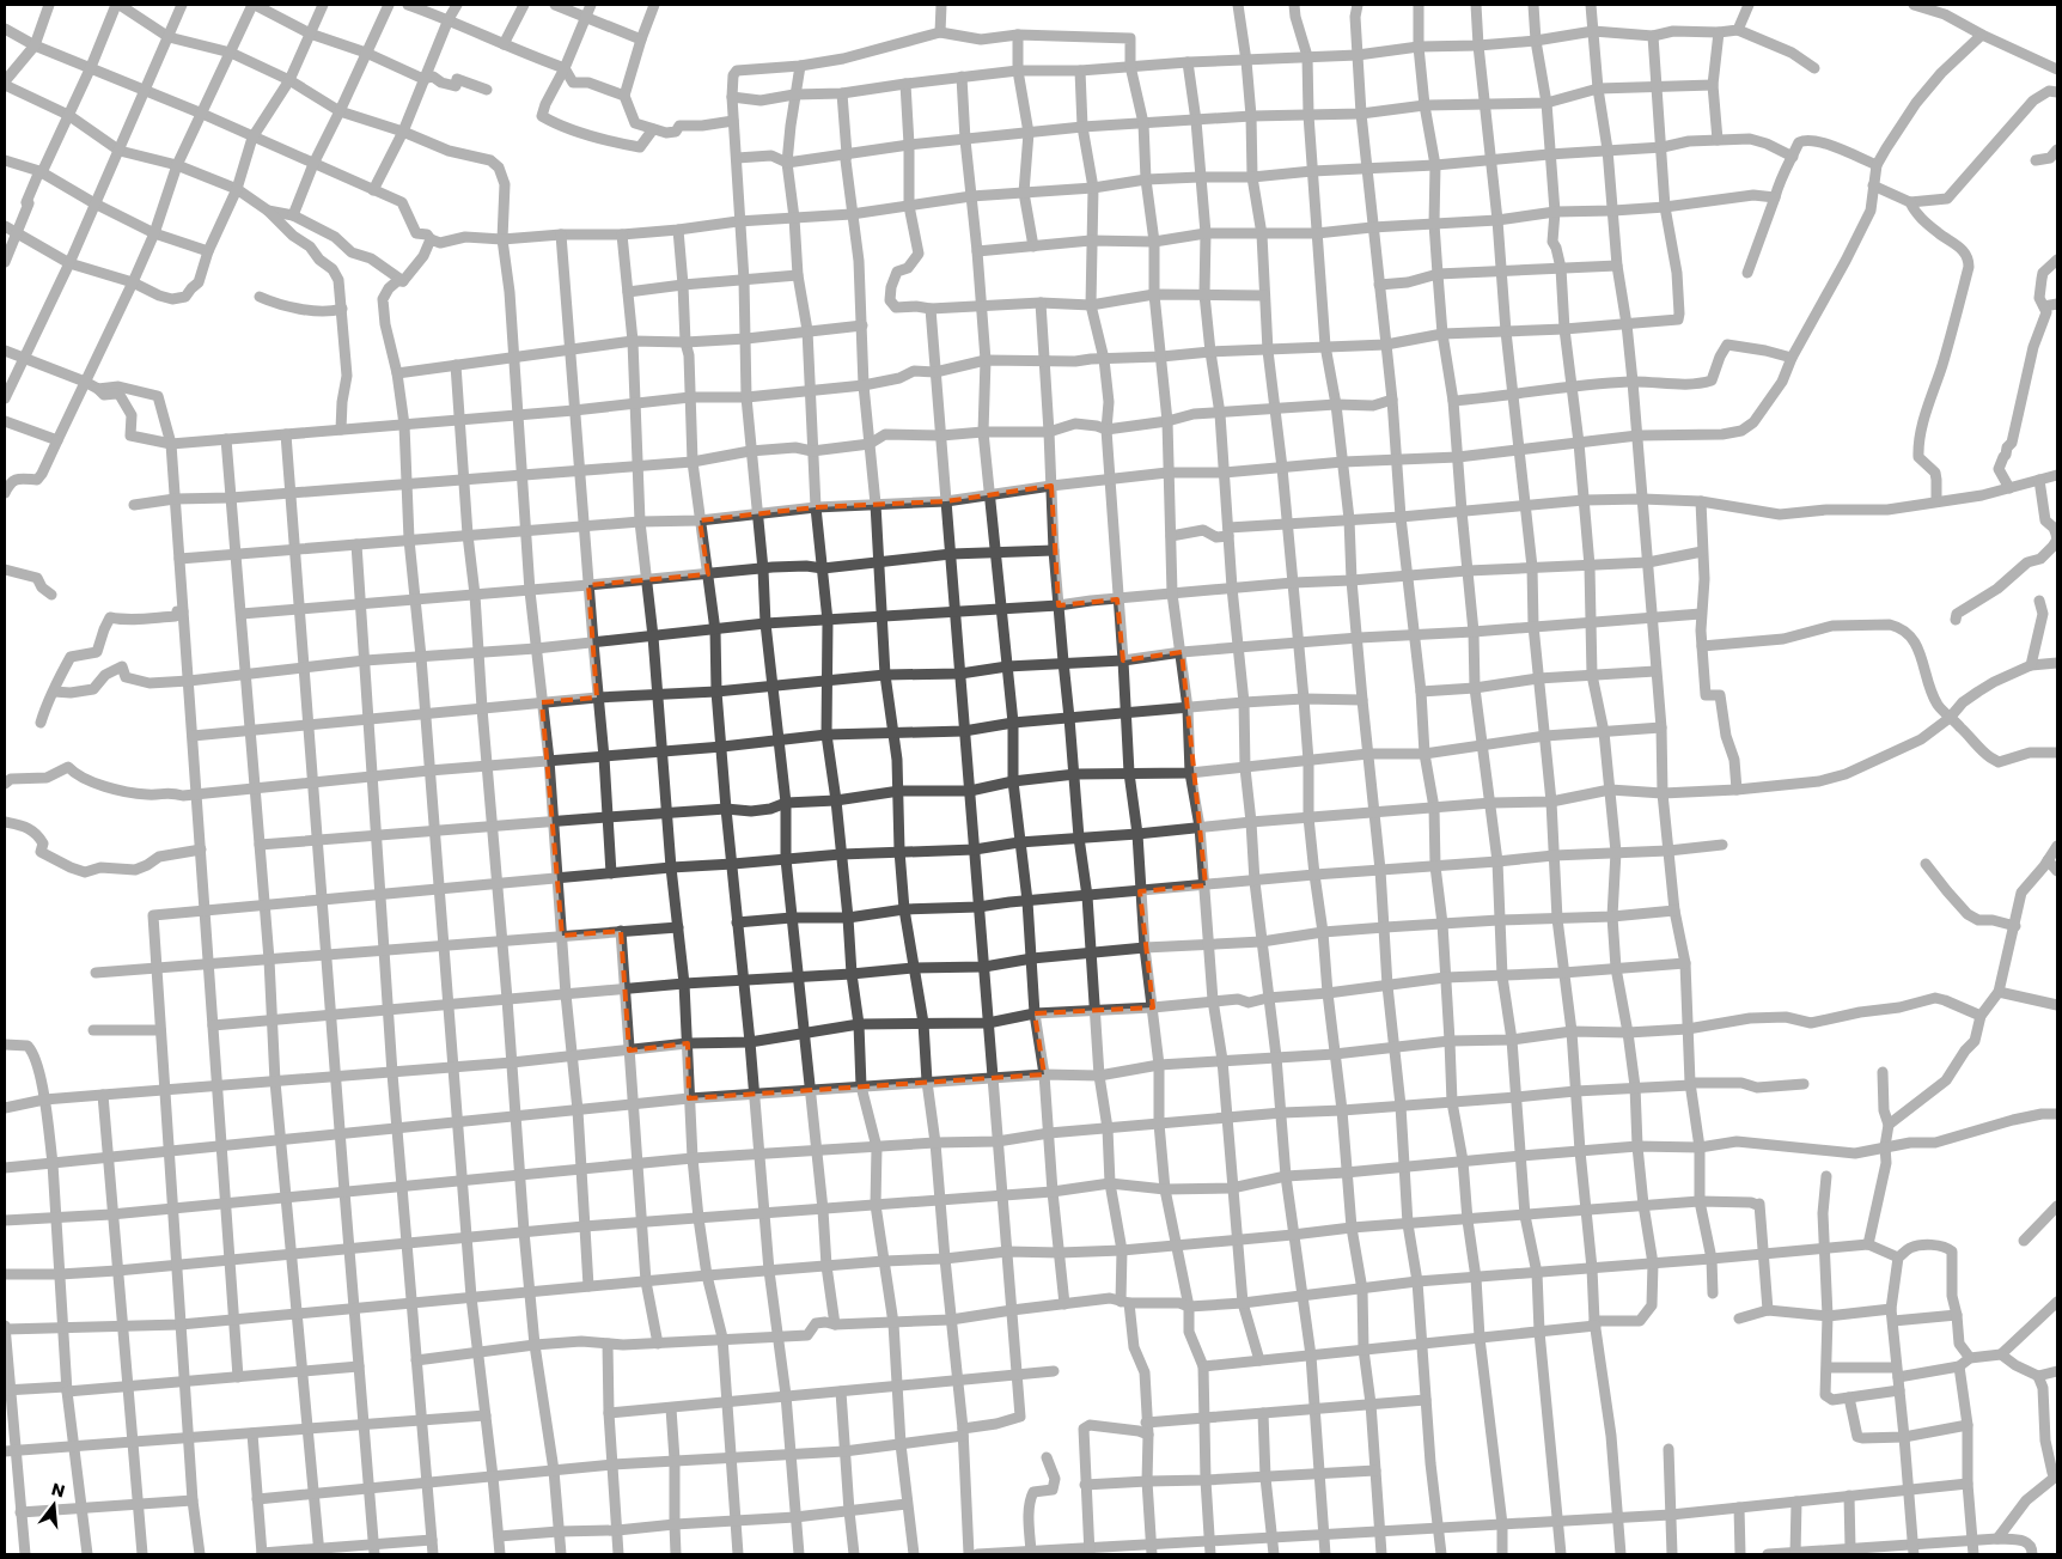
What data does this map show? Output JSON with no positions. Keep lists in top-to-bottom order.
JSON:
{
  "north": "top"
}
